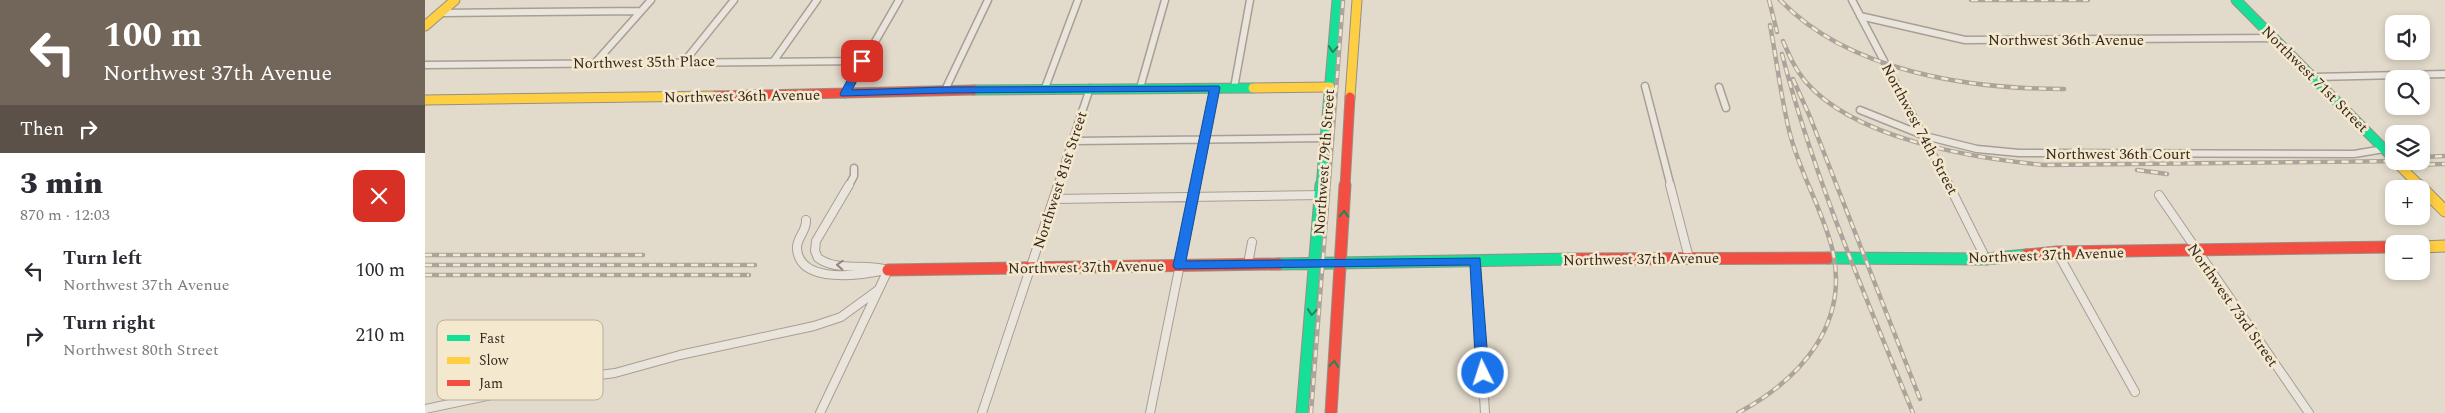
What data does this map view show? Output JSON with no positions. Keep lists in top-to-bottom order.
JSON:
{
  "streets": {
    "street": [
      "Northwest 36th Avenue",
      "Northwest 35th Place",
      "Northwest 71st Street",
      "Northwest 74th Street",
      "Northwest 36th Court",
      "Northwest 79th Street",
      "Northwest 81st Street",
      "Northwest 37th Avenue",
      "Northwest 73rd Street"
    ]
  },
  "crossings": [
    ["Northwest 36th Avenue", "Northwest 71st Street"],
    ["Northwest 36th Avenue", "Northwest 74th Street"],
    ["Northwest 36th Avenue", "Northwest 79th Street"],
    ["Northwest 36th Avenue", "Northwest 81st Street"],
    ["Northwest 71st Street", "Northwest 36th Court"],
    ["Northwest 74th Street", "Northwest 36th Court"],
    ["Northwest 74th Street", "Northwest 37th Avenue"],
    ["Northwest 79th Street", "Northwest 37th Avenue"],
    ["Northwest 81st Street", "Northwest 37th Avenue"],
    ["Northwest 37th Avenue", "Northwest 73rd Street"]
  ],
  "legend": ["Fast", "Slow", "Jam"],
  "page": {
    "turn": ["100 m", "Northwest 37th Avenue"],
    "map_buttons": ["+", "−"],
    "then": "Then",
    "heading": ["3 min", "870 m · 12:03"],
    "list": [
      {
        "name": "Turn left",
        "note": "Northwest 37th Avenue",
        "value": "100 m"
      },
      {
        "name": "Turn right",
        "note": "Northwest 80th Street",
        "value": "210 m"
      }
    ]
  }
}
